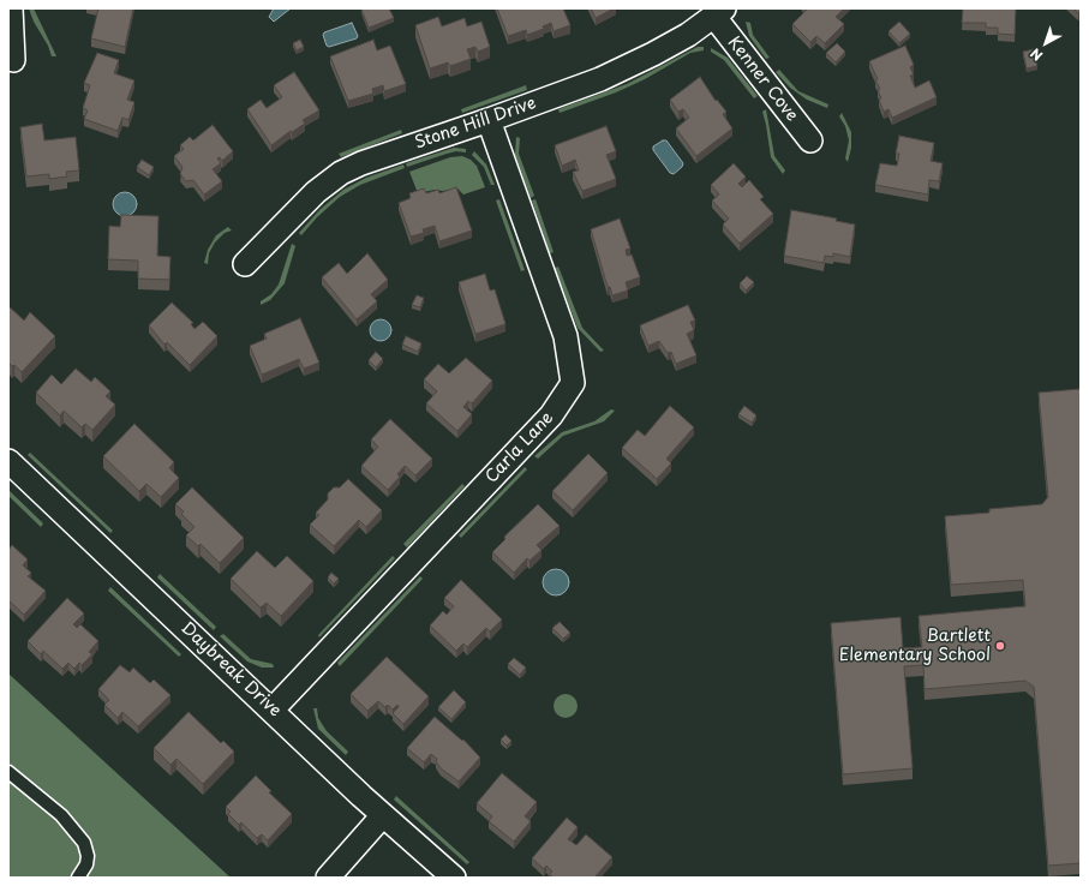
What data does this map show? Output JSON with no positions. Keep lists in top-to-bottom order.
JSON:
{
  "streets": {
    "street": [
      "Kenner Cove",
      "Stone Hill Drive",
      "Carla Lane",
      "Daybreak Drive"
    ]
  },
  "crossings": [
    ["Kenner Cove", "Stone Hill Drive"],
    ["Stone Hill Drive", "Carla Lane"],
    ["Carla Lane", "Daybreak Drive"]
  ],
  "places": ["Bartlett Elementary School"],
  "north": "bottom left"
}
